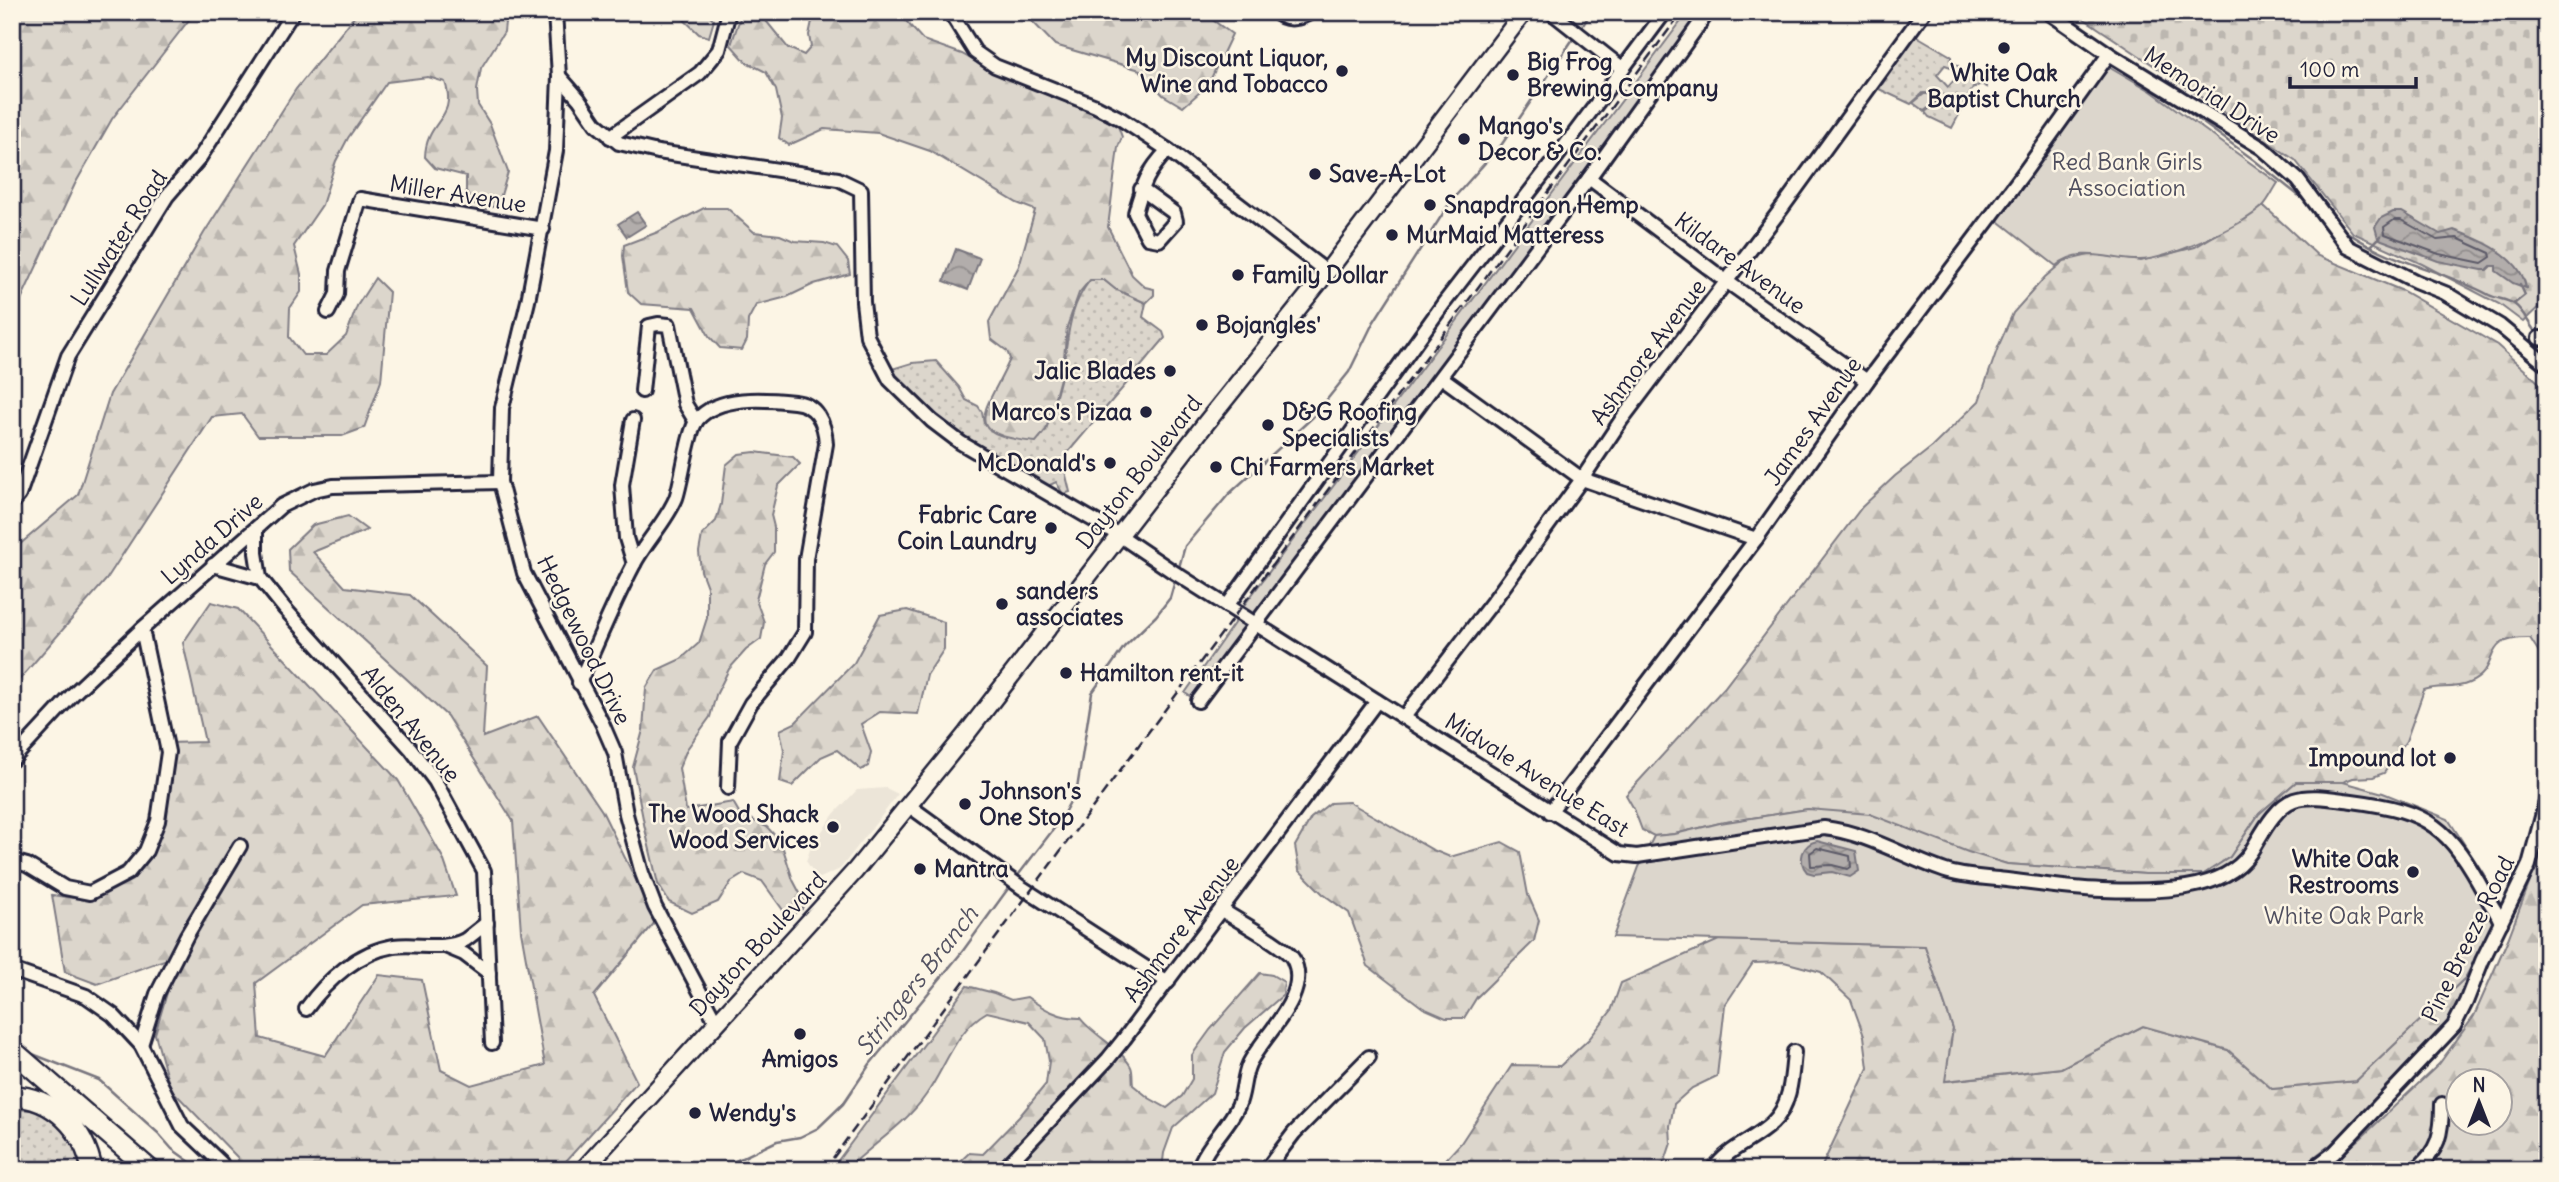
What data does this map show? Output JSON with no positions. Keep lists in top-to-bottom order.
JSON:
{
  "streets": {
    "main road": ["Dayton Boulevard"],
    "street": [
      "Memorial Drive",
      "Miller Avenue",
      "Lullwater Road",
      "Kildare Avenue",
      "Ashmore Avenue",
      "James Avenue",
      "Lynda Drive",
      "Hedgewood Drive",
      "Alden Avenue",
      "Midvale Avenue East",
      "Pine Breeze Road"
    ]
  },
  "crossings": [
    ["Memorial Drive", "James Avenue"],
    ["Miller Avenue", "Hedgewood Drive"],
    ["Kildare Avenue", "Ashmore Avenue"],
    ["Kildare Avenue", "James Avenue"],
    ["Ashmore Avenue", "Midvale Avenue East"],
    ["James Avenue", "Midvale Avenue East"],
    ["Dayton Boulevard", "Hedgewood Drive"],
    ["Dayton Boulevard", "Midvale Avenue East"],
    ["Lynda Drive", "Hedgewood Drive"],
    ["Midvale Avenue East", "Pine Breeze Road"]
  ],
  "water": ["Stringers Branch"],
  "parks": ["Red Bank Girls Association", "White Oak Park"],
  "places": [
    "White Oak Baptist Church",
    "My Discount Liquor, Wine and Tobacco",
    "Big Frog Brewing Company",
    "Mango's Decor & Co.",
    "Save-A-Lot",
    "Snapdragon Hemp",
    "MurMaid Matteress",
    "Family Dollar",
    "Bojangles'",
    "Jalic Blades",
    "Marco's Pizaa",
    "D&G Roofing Specialists",
    "McDonald's",
    "Chi Farmers Market",
    "Fabric Care Coin Laundry",
    "sanders associates",
    "Hamilton rent-it",
    "Impound lot",
    "Johnson's One Stop",
    "The Wood Shack Wood Services",
    "Mantra",
    "White Oak Restrooms",
    "Amigos",
    "Wendy's"
  ],
  "scale_bar": "100 m",
  "north": "top"
}
